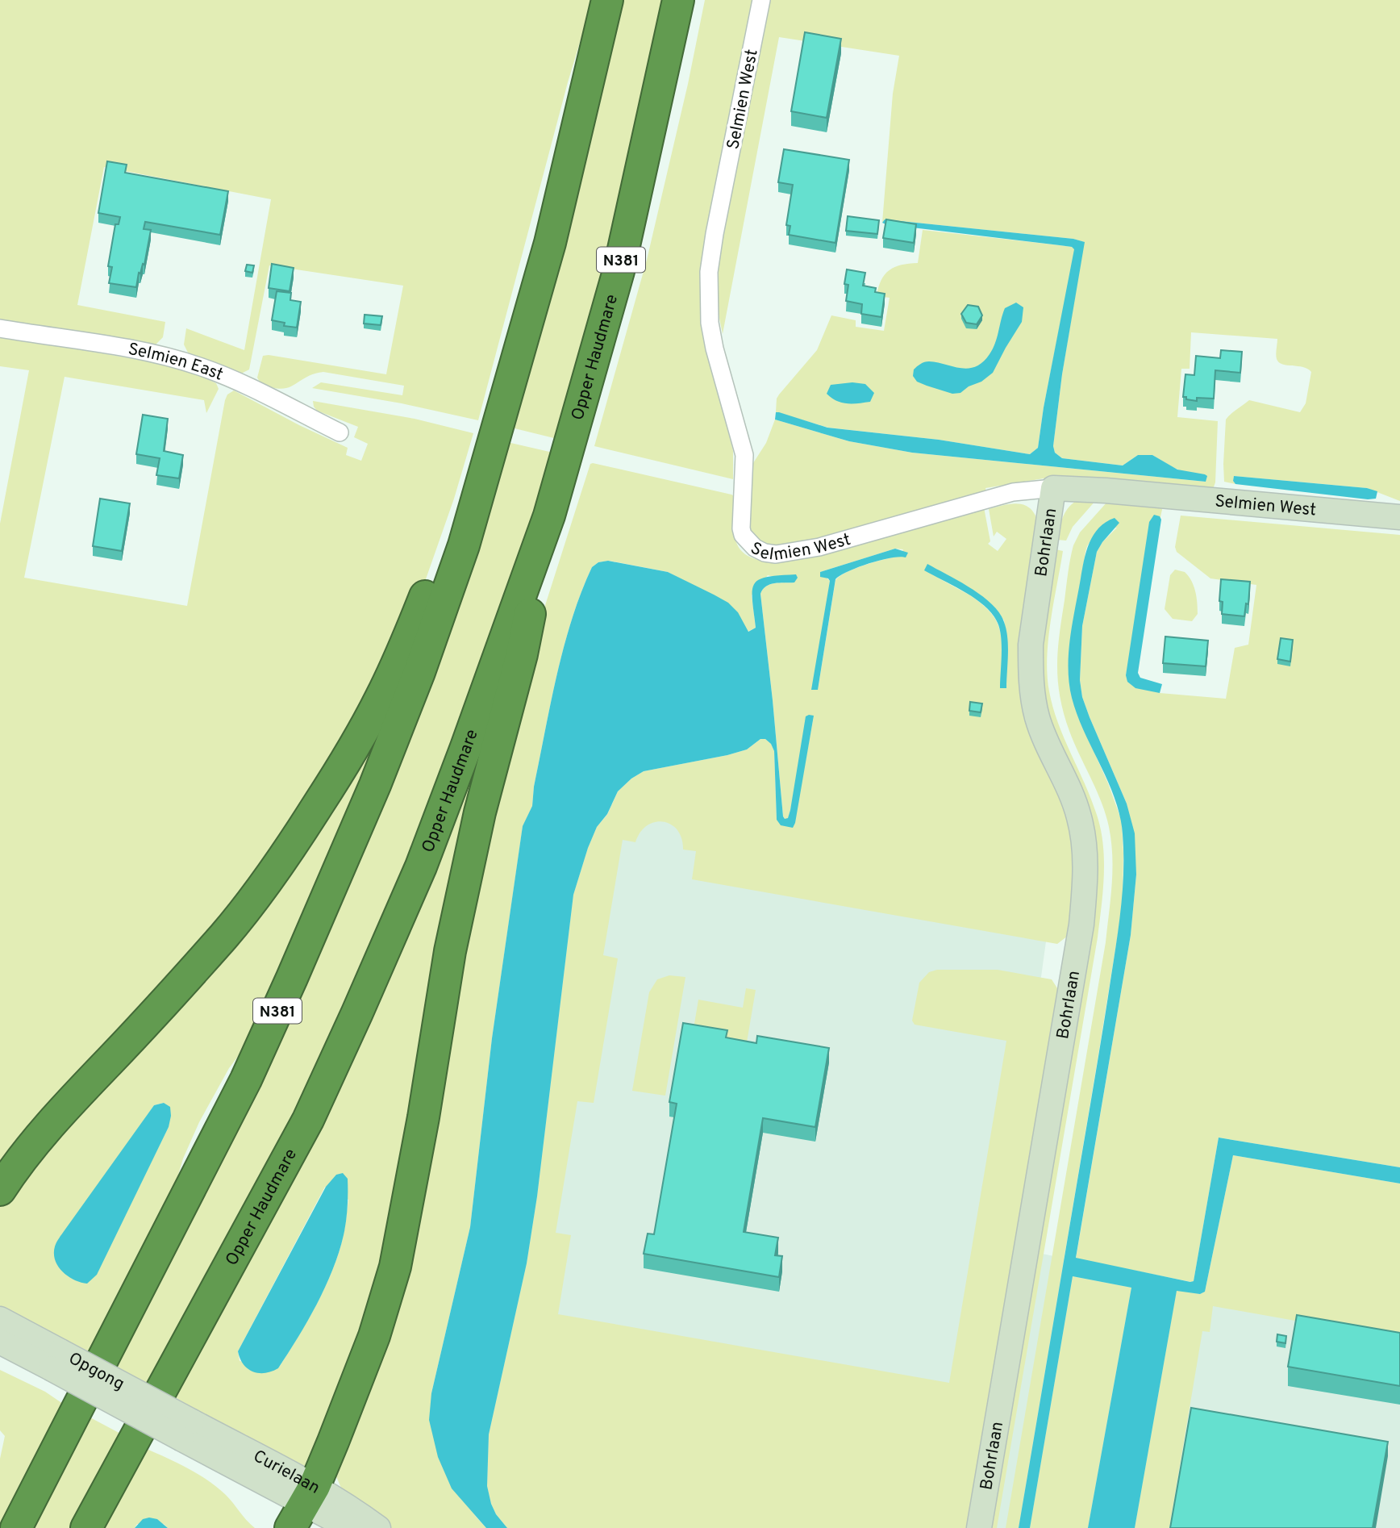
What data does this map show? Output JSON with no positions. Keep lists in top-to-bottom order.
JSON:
{
  "streets": {
    "highway": ["N381", "Opper Haudmare"],
    "main road": [
      "Selmien West",
      "Bohrlaan",
      "Opgong",
      "Curielaan"
    ],
    "street": ["Selmien East"]
  },
  "crossings": [
    ["Selmien West", "Bohrlaan"],
    ["N381", "Opper Haudmare"],
    ["N381", "Curielaan"],
    ["Opgong", "Curielaan"]
  ]
}
